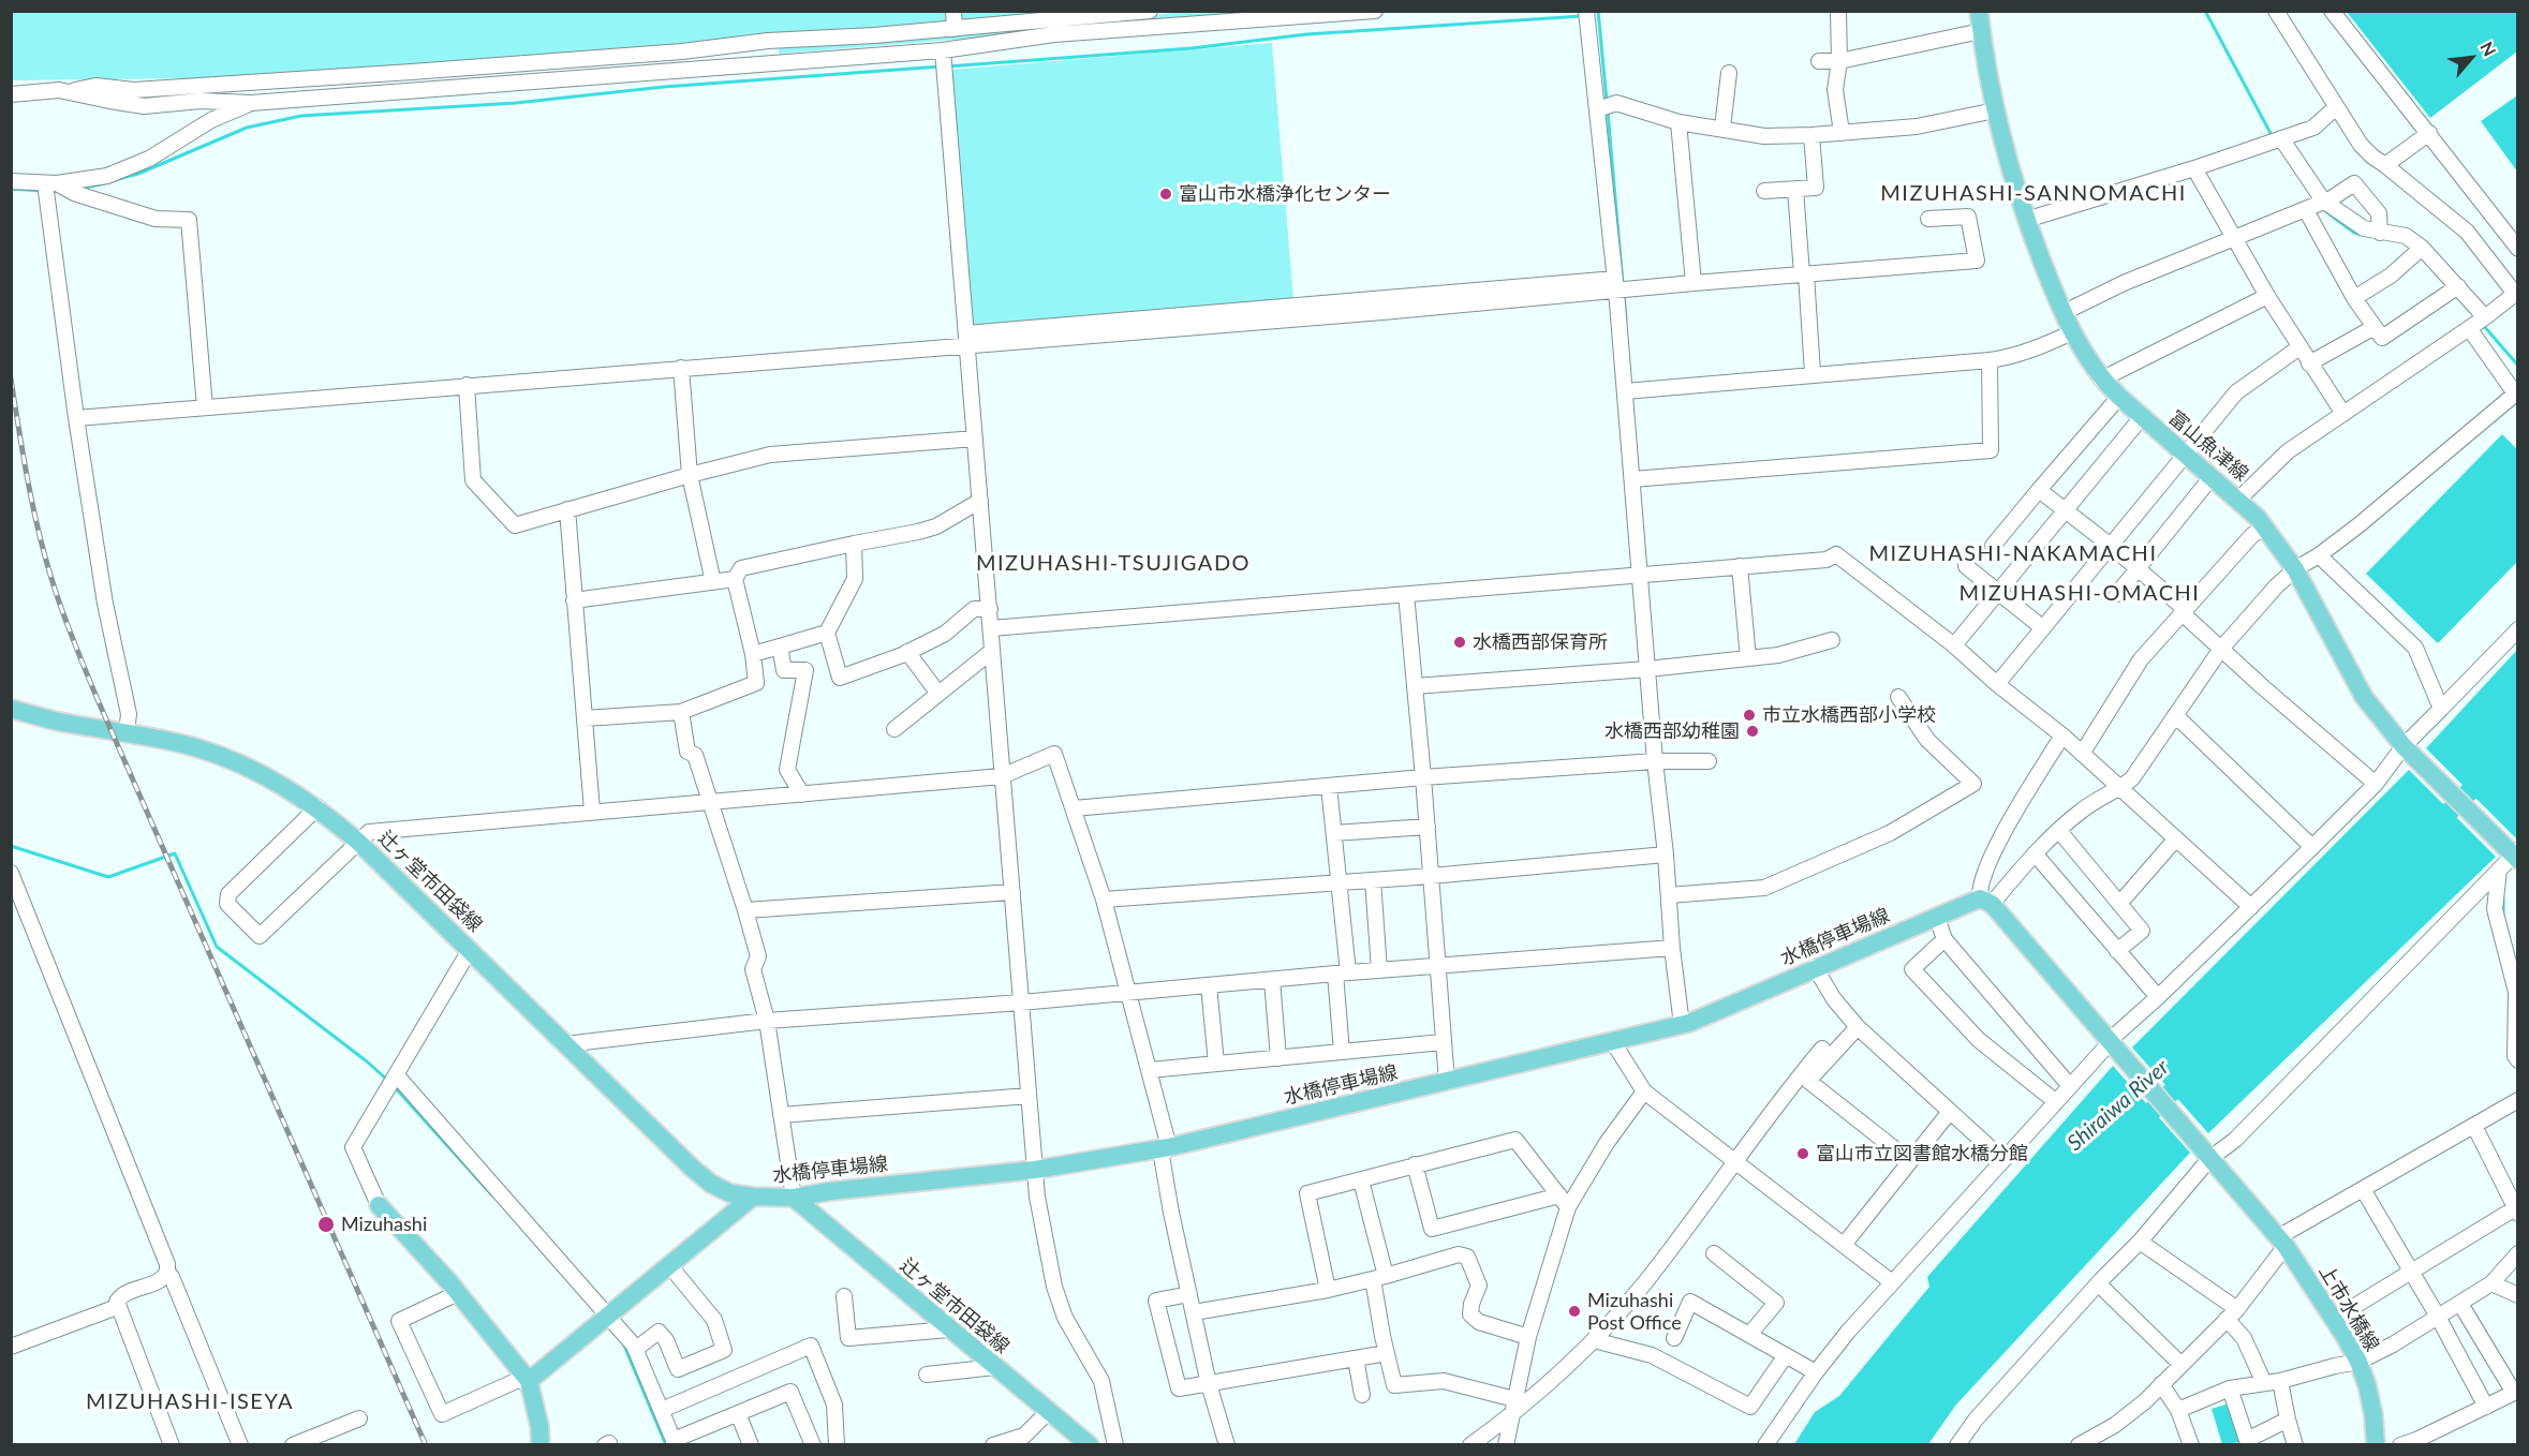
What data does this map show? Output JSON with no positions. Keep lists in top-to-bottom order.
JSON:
{
  "streets": {
    "main road": [
      "富山魚津線",
      "辻ヶ堂市田袋線",
      "水橋停車場線",
      "上市水橋線"
    ]
  },
  "crossings": [
    ["辻ヶ堂市田袋線", "水橋停車場線"]
  ],
  "districts": [
    "MIZUHASHI-SANNOMACHI",
    "MIZUHASHI-NAKAMACHI",
    "MIZUHASHI-TSUJIGADO",
    "MIZUHASHI-OMACHI",
    "MIZUHASHI-ISEYA"
  ],
  "water": ["Shiraiwa River"],
  "places": [
    "富山市水橋浄化センター",
    "水橋西部保育所",
    "市立水橋西部小学校",
    "水橋西部幼稚園",
    "富山市立図書館水橋分館",
    "Mizuhashi",
    "Mizuhashi Post Office"
  ],
  "north": "top right"
}
